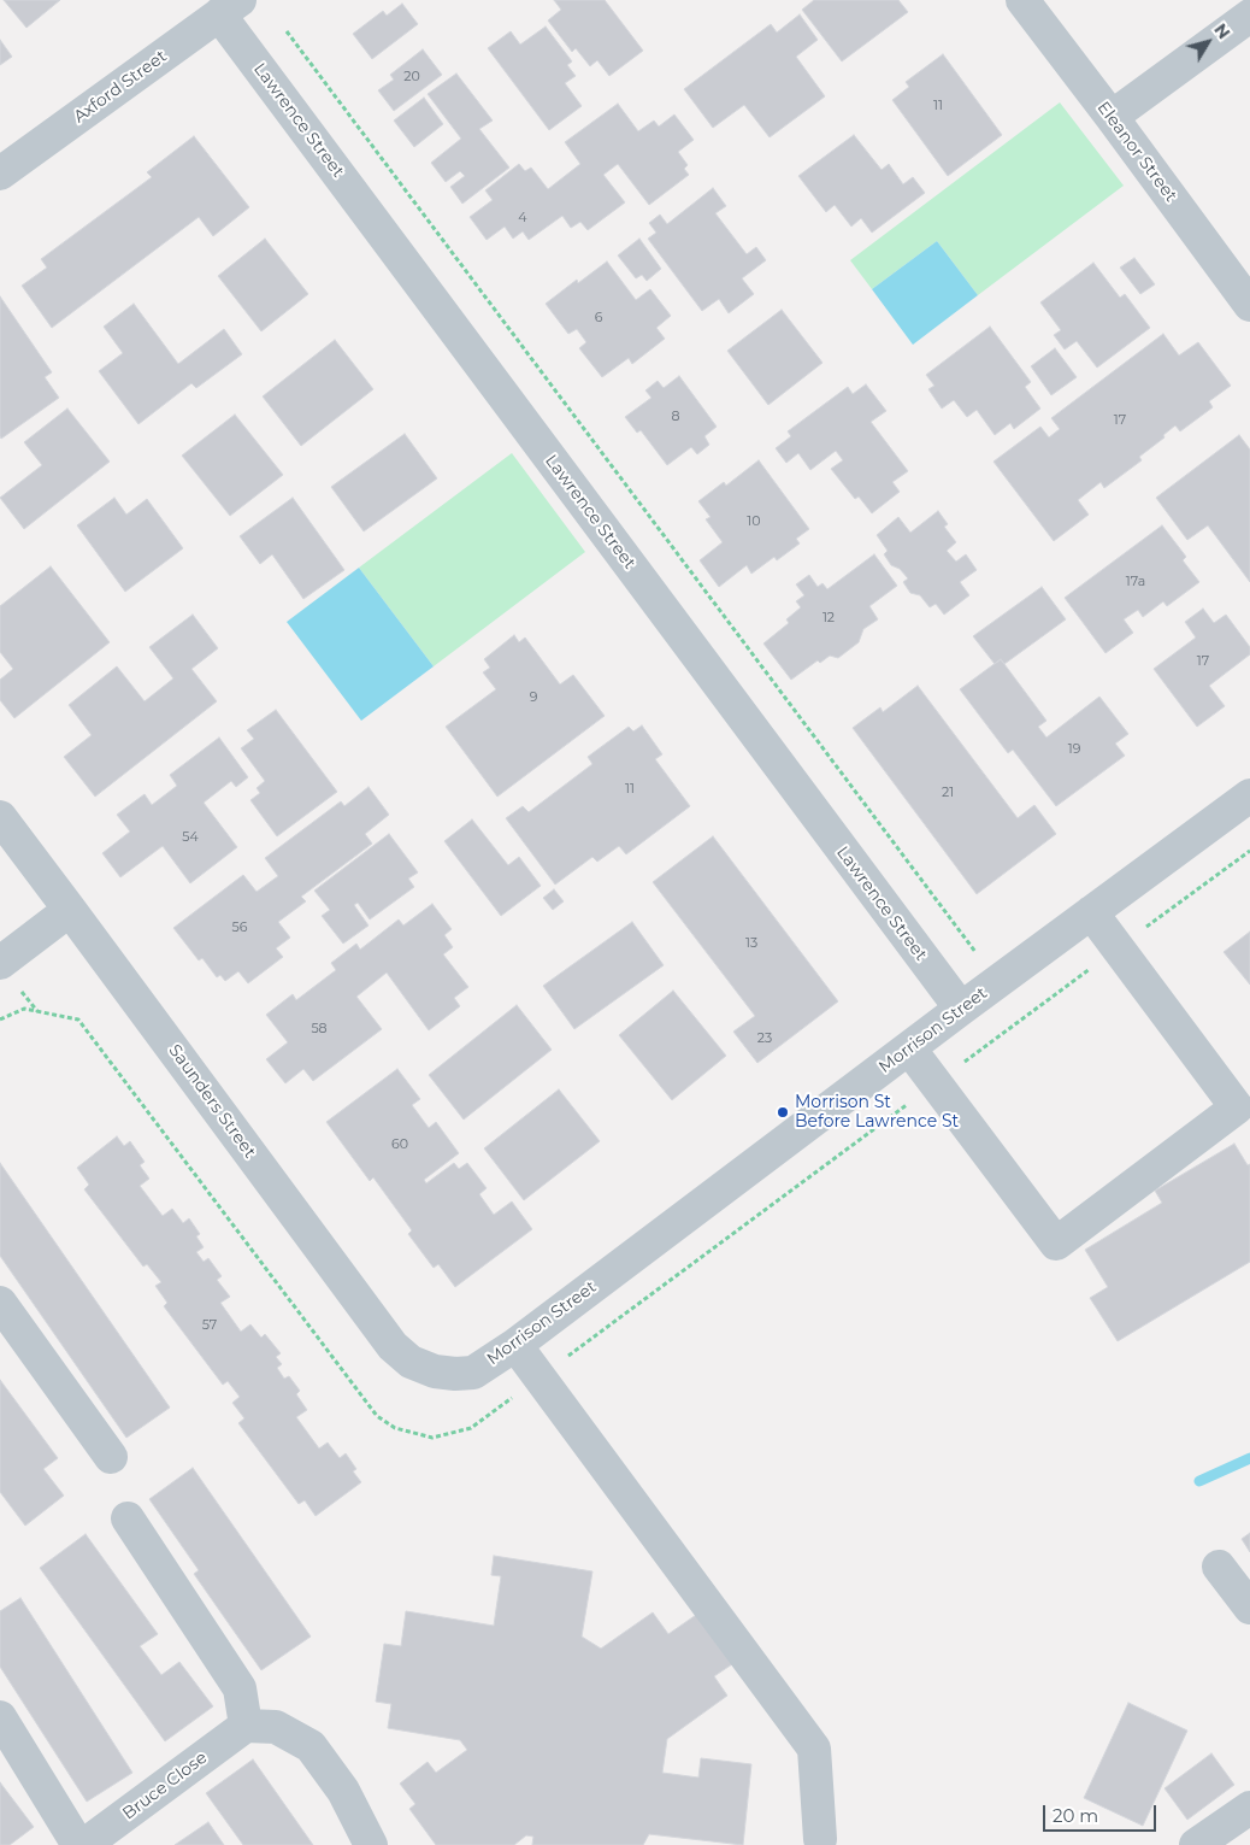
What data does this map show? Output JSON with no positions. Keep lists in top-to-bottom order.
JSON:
{
  "streets": {
    "street": [
      "Axford Street",
      "Lawrence Street",
      "Eleanor Street",
      "Morrison Street",
      "Saunders Street",
      "Bruce Close"
    ]
  },
  "crossings": [
    ["Axford Street", "Lawrence Street"],
    ["Lawrence Street", "Morrison Street"],
    ["Morrison Street", "Saunders Street"]
  ],
  "places": ["Morrison St Before Lawrence St"],
  "house_numbers": [
    "20",
    "11",
    "4",
    "6",
    "8",
    "17",
    "10",
    "17a",
    "12",
    "17",
    "9",
    "19",
    "11",
    "21",
    "54",
    "56",
    "13",
    "58",
    "23",
    "60",
    "57"
  ],
  "scale_bar": "20 m",
  "north": "top right"
}
